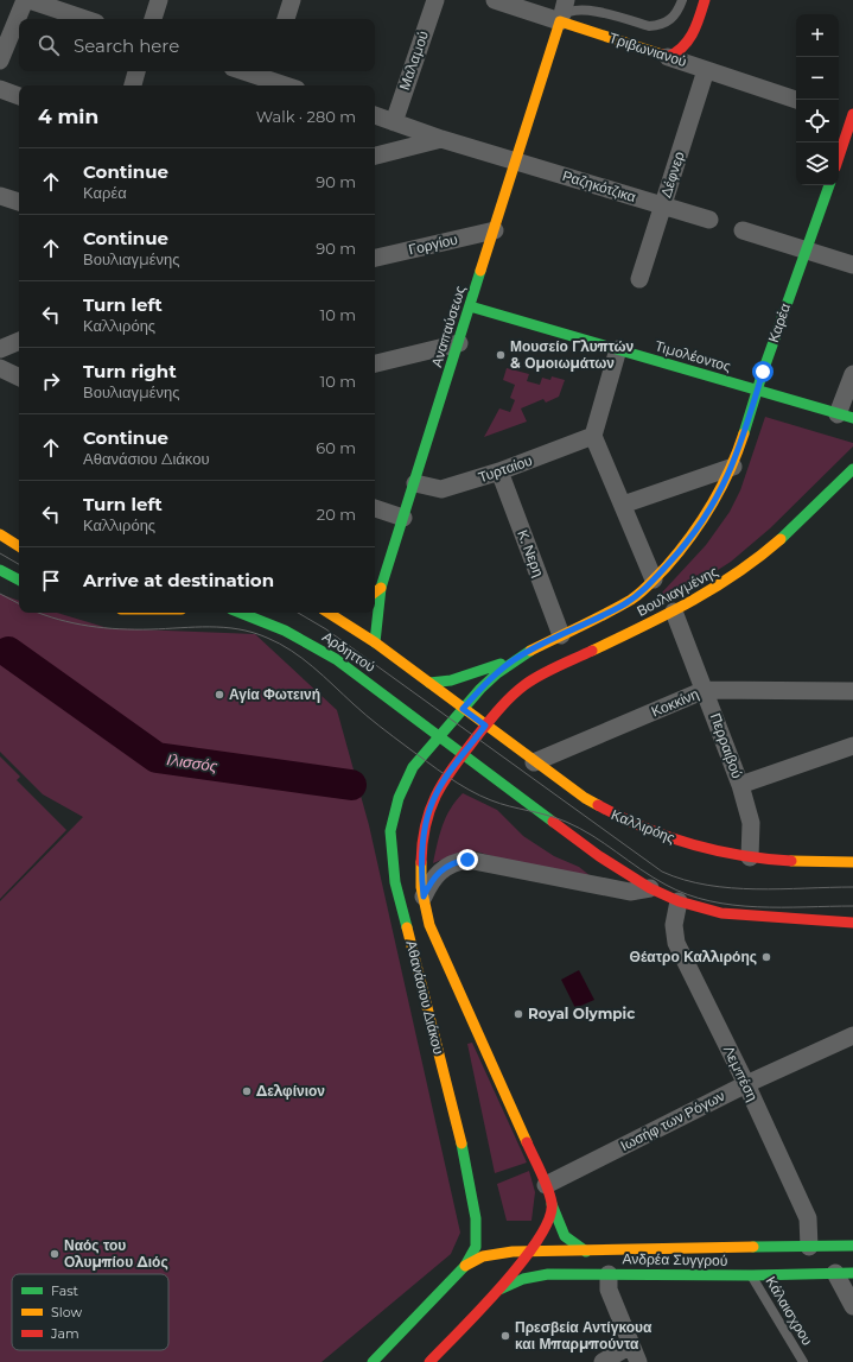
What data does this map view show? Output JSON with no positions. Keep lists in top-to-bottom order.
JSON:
{
  "streets": {
    "main road": [
      "Τριβωνιανού",
      "Καρέα",
      "Αναπαύσεως",
      "Τιμολέοντος",
      "Βουλιαγμένης",
      "Αρδηττού",
      "Καλλιρόης",
      "Αθανάσιου Διάκου",
      "Ανδρέα Συγγρού"
    ],
    "street": [
      "Μαλαμού",
      "Δέφνερ",
      "Ραζηκότζικα",
      "Γοργίου",
      "Τυρταίου",
      "Κ. Νερη",
      "Κοκκίνη",
      "Περραιβού",
      "Λεμπέση",
      "Ιωσήφ των Ρόγων"
    ],
    "lane": ["Κάλαισχρου"]
  },
  "crossings": [
    ["Τριβωνιανού", "Δέφνερ"],
    ["Τριβωνιανού", "Αναπαύσεως"],
    ["Μαλαμού", "Ραζηκότζικα"],
    ["Δέφνερ", "Ραζηκότζικα"],
    ["Ραζηκότζικα", "Αναπαύσεως"],
    ["Γοργίου", "Αναπαύσεως"],
    ["Καρέα", "Τιμολέοντος"],
    ["Καρέα", "Βουλιαγμένης"],
    ["Αναπαύσεως", "Τιμολέοντος"],
    ["Αναπαύσεως", "Τυρταίου"],
    ["Αναπαύσεως", "Αρδηττού"],
    ["Τυρταίου", "Κ. Νερη"],
    ["Κ. Νερη", "Βουλιαγμένης"],
    ["Βουλιαγμένης", "Αρδηττού"],
    ["Βουλιαγμένης", "Περραιβού"],
    ["Βουλιαγμένης", "Καλλιρόης"],
    ["Βουλιαγμένης", "Αθανάσιου Διάκου"],
    ["Αρδηττού", "Καλλιρόης"],
    ["Αρδηττού", "Αθανάσιου Διάκου"],
    ["Κοκκίνη", "Περραιβού"],
    ["Κοκκίνη", "Καλλιρόης"],
    ["Περραιβού", "Καλλιρόης"],
    ["Αθανάσιου Διάκου", "Ιωσήφ των Ρόγων"],
    ["Αθανάσιου Διάκου", "Ανδρέα Συγγρού"],
    ["Λεμπέση", "Ιωσήφ των Ρόγων"],
    ["Λεμπέση", "Ανδρέα Συγγρού"],
    ["Ανδρέα Συγγρού", "Κάλαισχρου"]
  ],
  "water": ["Ιλισσός"],
  "places": [
    "Μουσείο Γλυπτών & Ομοιωμάτων",
    "Αγία Φωτεινή",
    "Θέατρο Καλλιρόης",
    "Royal Olympic",
    "Δελφίνιον",
    "Ναός του Ολυμπίου Διός",
    "Πρεσβεία Αντίγκουα και Μπαρμπούντα"
  ],
  "legend": ["Fast", "Slow", "Jam"],
  "page": {
    "map_buttons": ["+", "−"],
    "search": "Search here",
    "heading": ["4 min", "Walk · 280 m"],
    "list": [
      ["Continue", "Καρέα", "90 m"],
      ["Continue", "Βουλιαγμένης", "90 m"],
      ["Turn left", "Καλλιρόης", "10 m"],
      ["Turn right", "Βουλιαγμένης", "10 m"],
      ["Continue", "Αθανάσιου Διάκου", "60 m"],
      ["Turn left", "Καλλιρόης", "20 m"],
      "Arrive at destination"
    ]
  }
}
